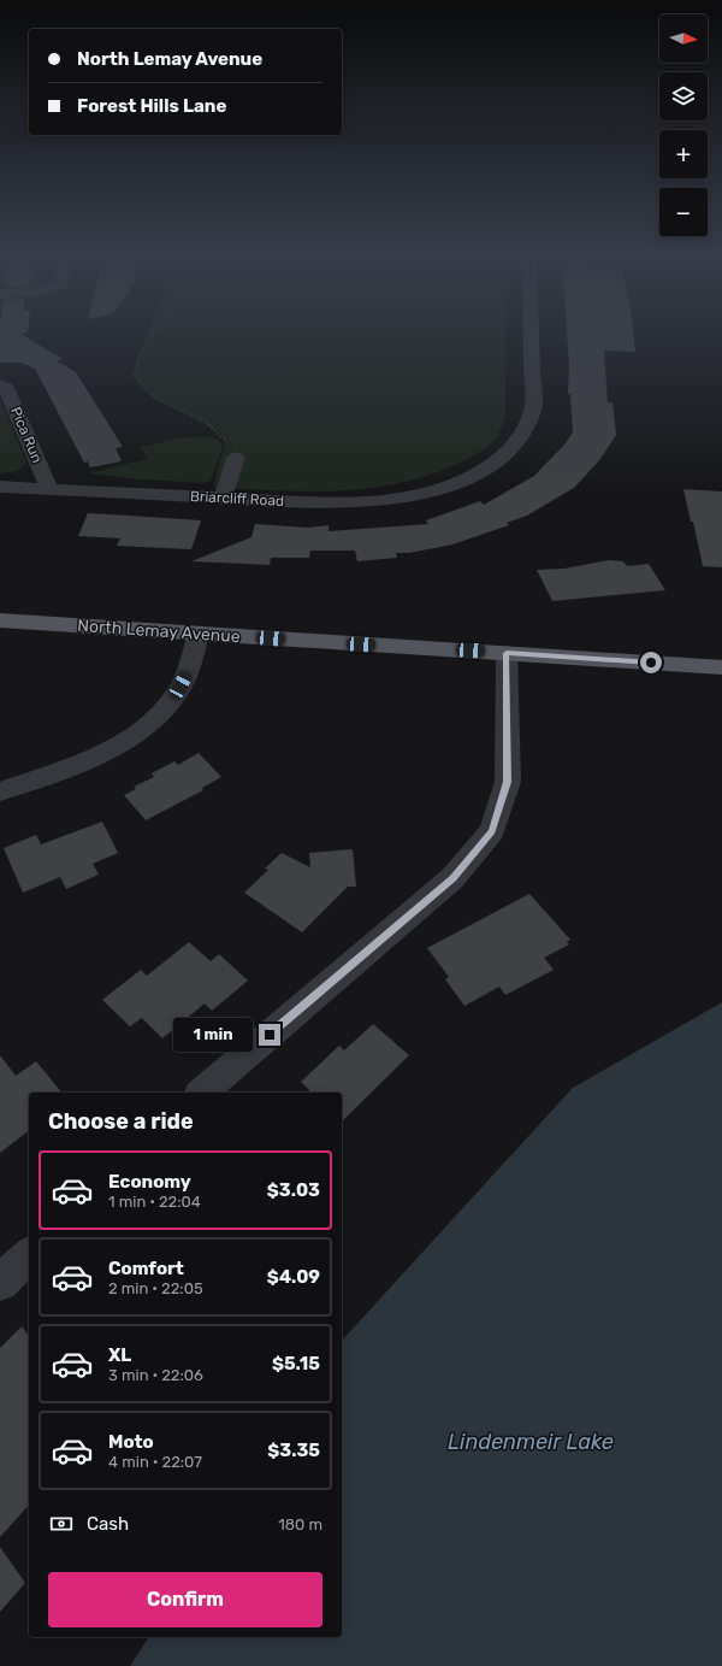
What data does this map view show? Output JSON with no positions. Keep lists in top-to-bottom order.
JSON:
{
  "streets": {
    "main road": ["North Lemay Avenue"],
    "street": ["Pica Run", "Briarcliff Road"]
  },
  "crossings": [
    ["Pica Run", "Briarcliff Road"]
  ],
  "water": ["Lindenmeir Lake"],
  "north": "right",
  "page": {
    "map_buttons": ["+", "−"],
    "banner": ["North Lemay Avenue", "Forest Hills Lane"],
    "bubble": "1 min",
    "heading": "Choose a ride",
    "list": [
      {
        "name": "Economy",
        "note": "1 min · 22:04",
        "value": "$3.03"
      },
      {
        "name": "Comfort",
        "note": "2 min · 22:05",
        "value": "$4.09"
      },
      {
        "name": "XL",
        "note": "3 min · 22:06",
        "value": "$5.15"
      },
      {
        "name": "Moto",
        "note": "4 min · 22:07",
        "value": "$3.35"
      }
    ],
    "pay": ["Cash", "180 m"],
    "buttons": "Confirm"
  }
}
